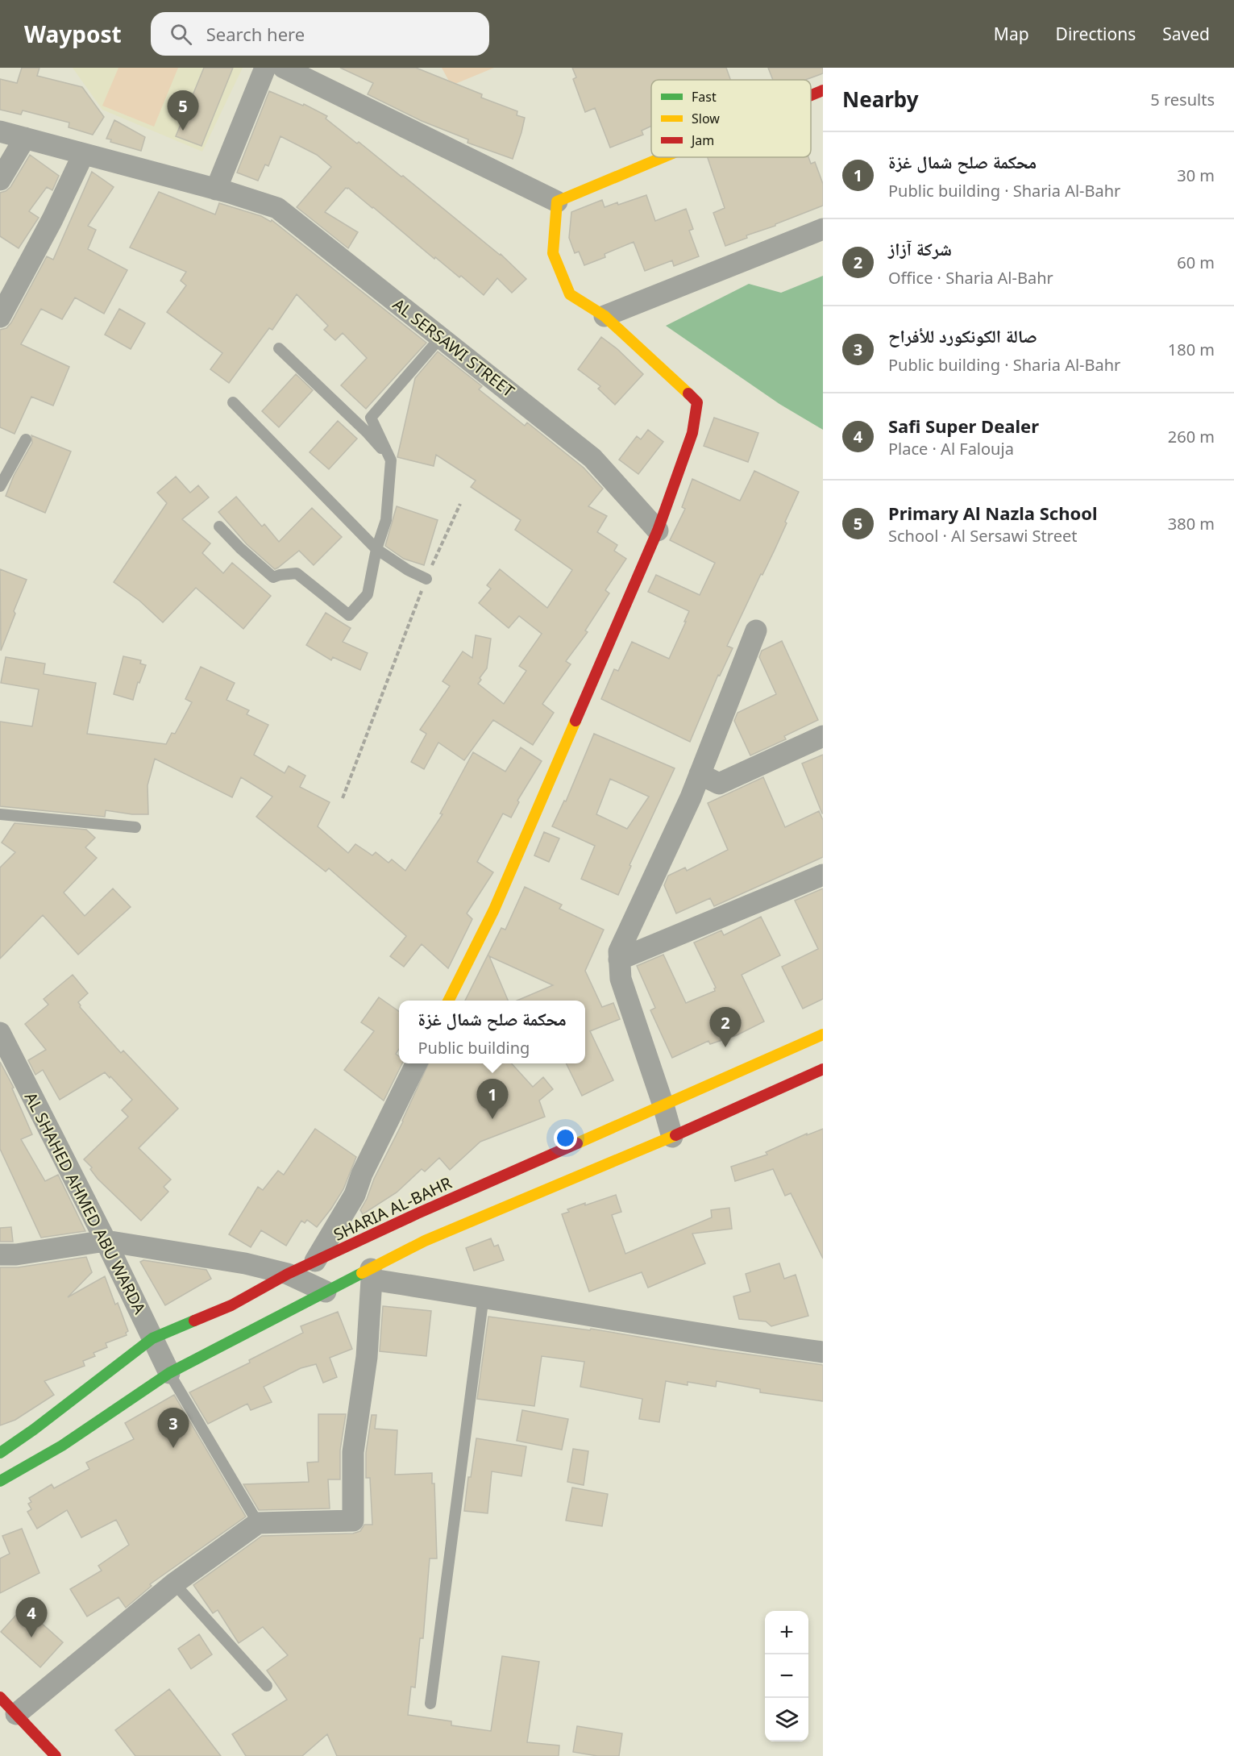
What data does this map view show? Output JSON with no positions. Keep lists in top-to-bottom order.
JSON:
{
  "streets": {
    "main road": ["SHARIA AL-BAHR"],
    "street": ["AL SERSAWI STREET", "AL SHAHED AHMED ABU WARDA"]
  },
  "crossings": [
    ["AL SHAHED AHMED ABU WARDA", "SHARIA AL-BAHR"]
  ],
  "legend": ["Fast", "Slow", "Jam"],
  "page": {
    "header": "Waypost",
    "search": "Search here",
    "nav": ["Map", "Directions", "Saved"],
    "heading": ["Nearby", "5 results"],
    "pins": [
      "5",
      "2",
      "1",
      "3",
      "4"
    ],
    "list": [
      {
        "mark": "1",
        "name": "محكمة صلح شمال غزة",
        "note": "Public building · Sharia Al-Bahr",
        "value": "30 m"
      },
      {
        "mark": "2",
        "name": "شركة آزاز",
        "note": "Office · Sharia Al-Bahr",
        "value": "60 m"
      },
      {
        "mark": "3",
        "name": "صالة الكونكورد للأفراح",
        "note": "Public building · Sharia Al-Bahr",
        "value": "180 m"
      },
      {
        "mark": "4",
        "name": "Safi Super Dealer",
        "note": "Place · Al Falouja",
        "value": "260 m"
      },
      {
        "mark": "5",
        "name": "Primary Al Nazla School",
        "note": "School · Al Sersawi Street",
        "value": "380 m"
      }
    ],
    "popup": ["محكمة صلح شمال غزة", "Public building"],
    "map_buttons": ["+", "−"]
  }
}
